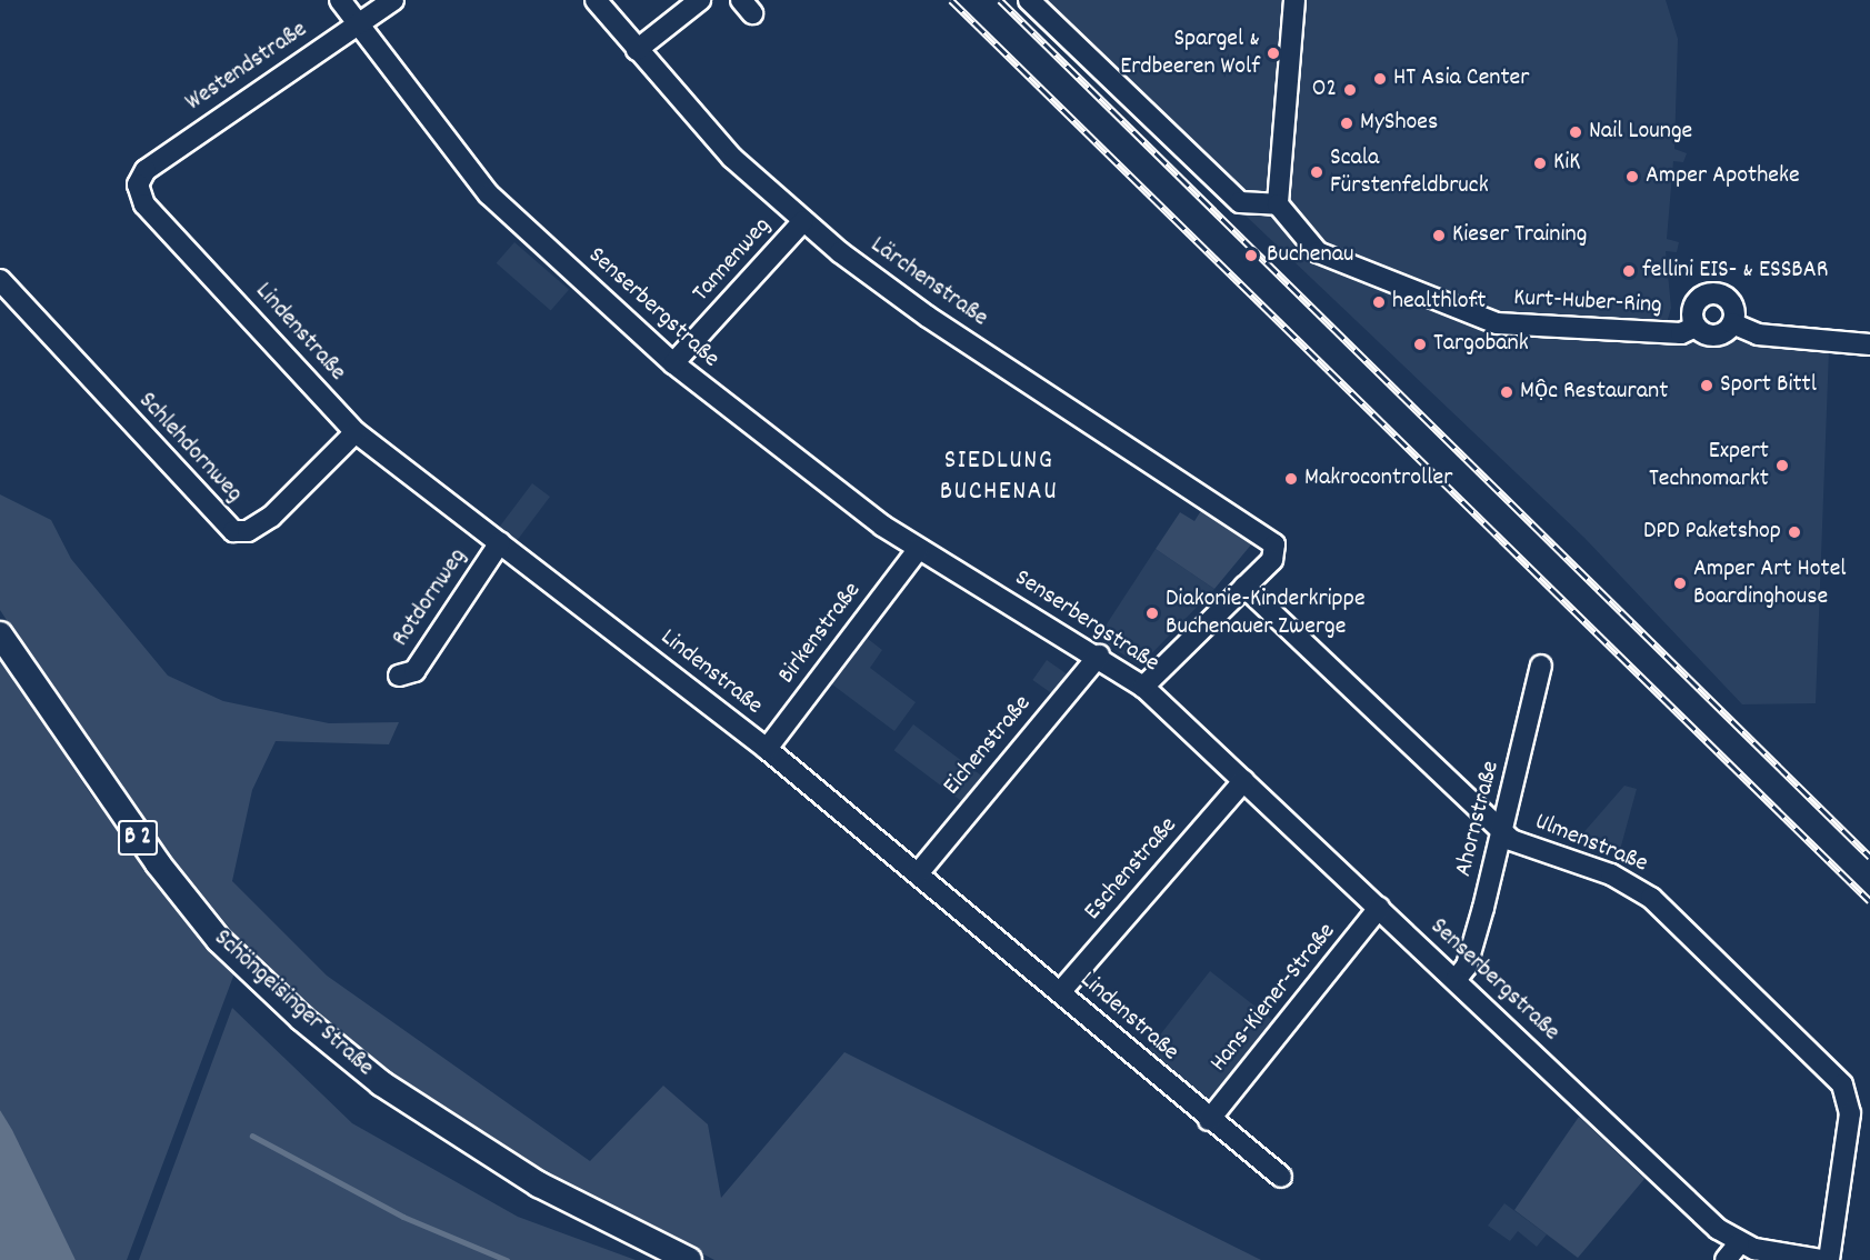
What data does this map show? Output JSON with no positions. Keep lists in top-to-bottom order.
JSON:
{
  "streets": {
    "main road": ["B 2", "Schöngeisinger Straße"],
    "street": [
      "Westendstraße",
      "Tannenweg",
      "Lärchenstraße",
      "Kurt-Huber-Ring",
      "Senserbergstraße",
      "Lindenstraße",
      "Schlehdornweg",
      "Rotdornweg",
      "Birkenstraße",
      "Eichenstraße",
      "Ahornstraße",
      "Ulmenstraße",
      "Eschenstraße",
      "Hans-Kiener-Straße"
    ]
  },
  "crossings": [
    ["Westendstraße", "Senserbergstraße"],
    ["Westendstraße", "Lindenstraße"],
    ["Tannenweg", "Lärchenstraße"],
    ["Tannenweg", "Senserbergstraße"],
    ["Lärchenstraße", "Ulmenstraße"],
    ["Senserbergstraße", "Birkenstraße"],
    ["Senserbergstraße", "Eichenstraße"],
    ["Senserbergstraße", "Ahornstraße"],
    ["Senserbergstraße", "Eschenstraße"],
    ["Senserbergstraße", "Hans-Kiener-Straße"],
    ["Lindenstraße", "Schlehdornweg"],
    ["Lindenstraße", "Rotdornweg"],
    ["Lindenstraße", "Birkenstraße"],
    ["Lindenstraße", "Eichenstraße"],
    ["Lindenstraße", "Eschenstraße"],
    ["Lindenstraße", "Hans-Kiener-Straße"],
    ["Ahornstraße", "Ulmenstraße"]
  ],
  "districts": ["SIEDLUNG BUCHENAU"],
  "places": [
    "Spargel & Erdbeeren Wolf",
    "HT Asia Center",
    "O2",
    "MyShoes",
    "Nail Lounge",
    "KiK",
    "Scala Fürstenfeldbruck",
    "Amper Apotheke",
    "Kieser Training",
    "Buchenau",
    "fellini EIS- & ESSBAR",
    "healthloft",
    "Targobank",
    "Sport Bittl",
    "Mộc Restaurant",
    "Expert Technomarkt",
    "Makrocontroller",
    "DPD Paketshop",
    "Amper Art Hotel Boardinghouse",
    "Diakonie-Kinderkrippe Buchenauer Zwerge"
  ]
}
